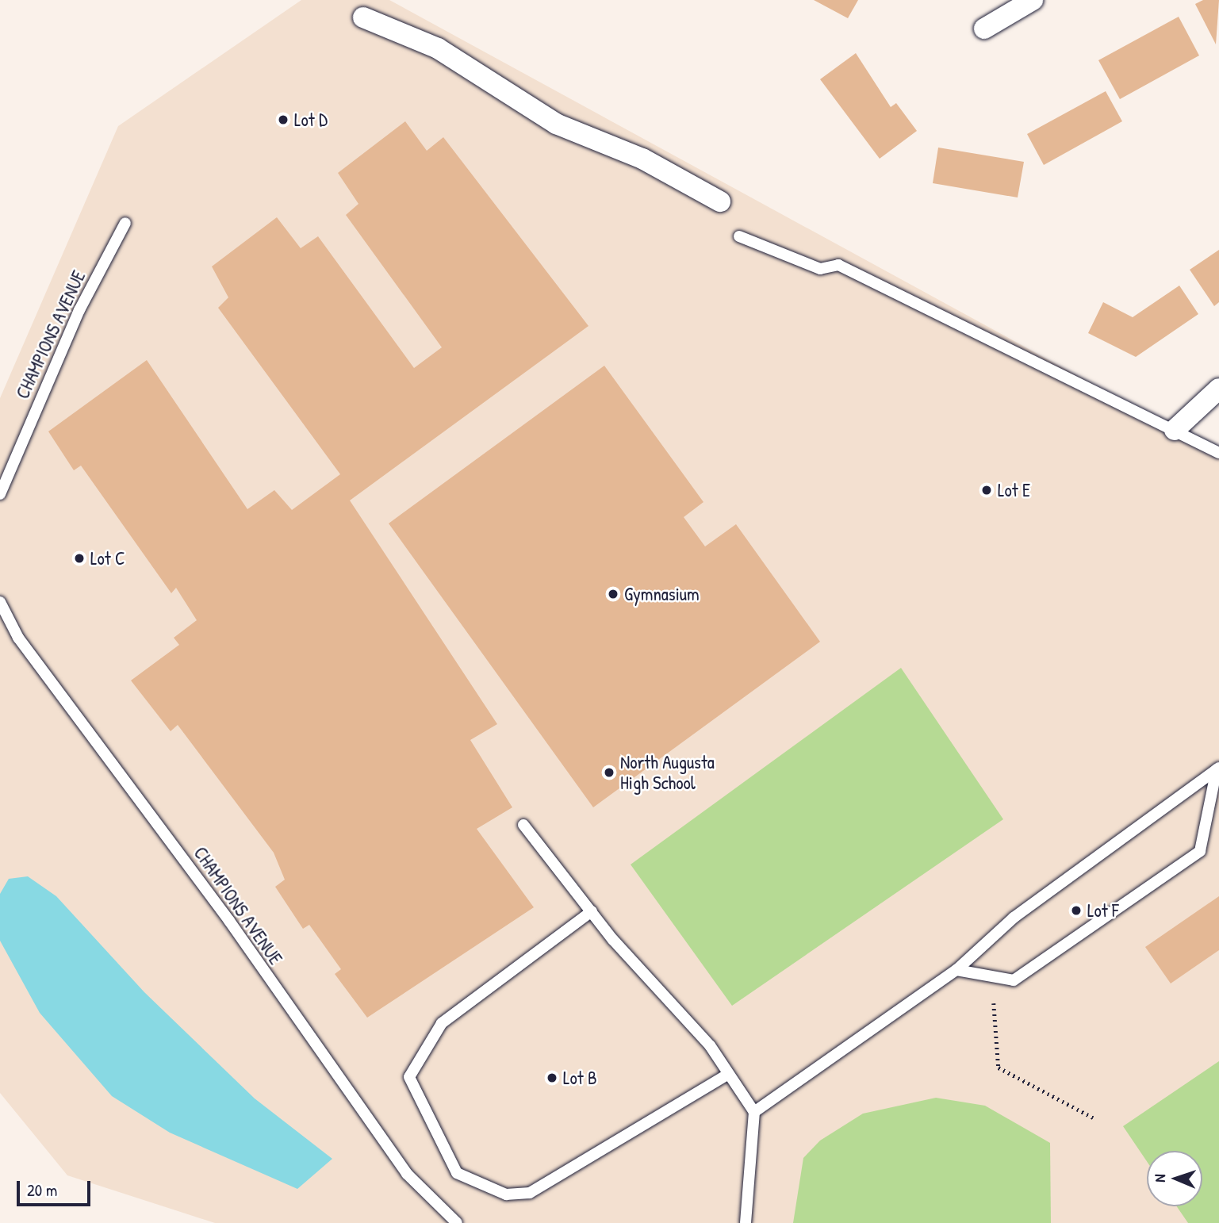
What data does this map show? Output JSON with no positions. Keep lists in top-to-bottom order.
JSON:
{
  "streets": {
    "lane": ["CHAMPIONS AVENUE"]
  },
  "places": [
    "Lot D",
    "Lot E",
    "Lot C",
    "Gymnasium",
    "North Augusta High School",
    "Lot F",
    "Lot B"
  ],
  "scale_bar": "20 m",
  "north": "left"
}
